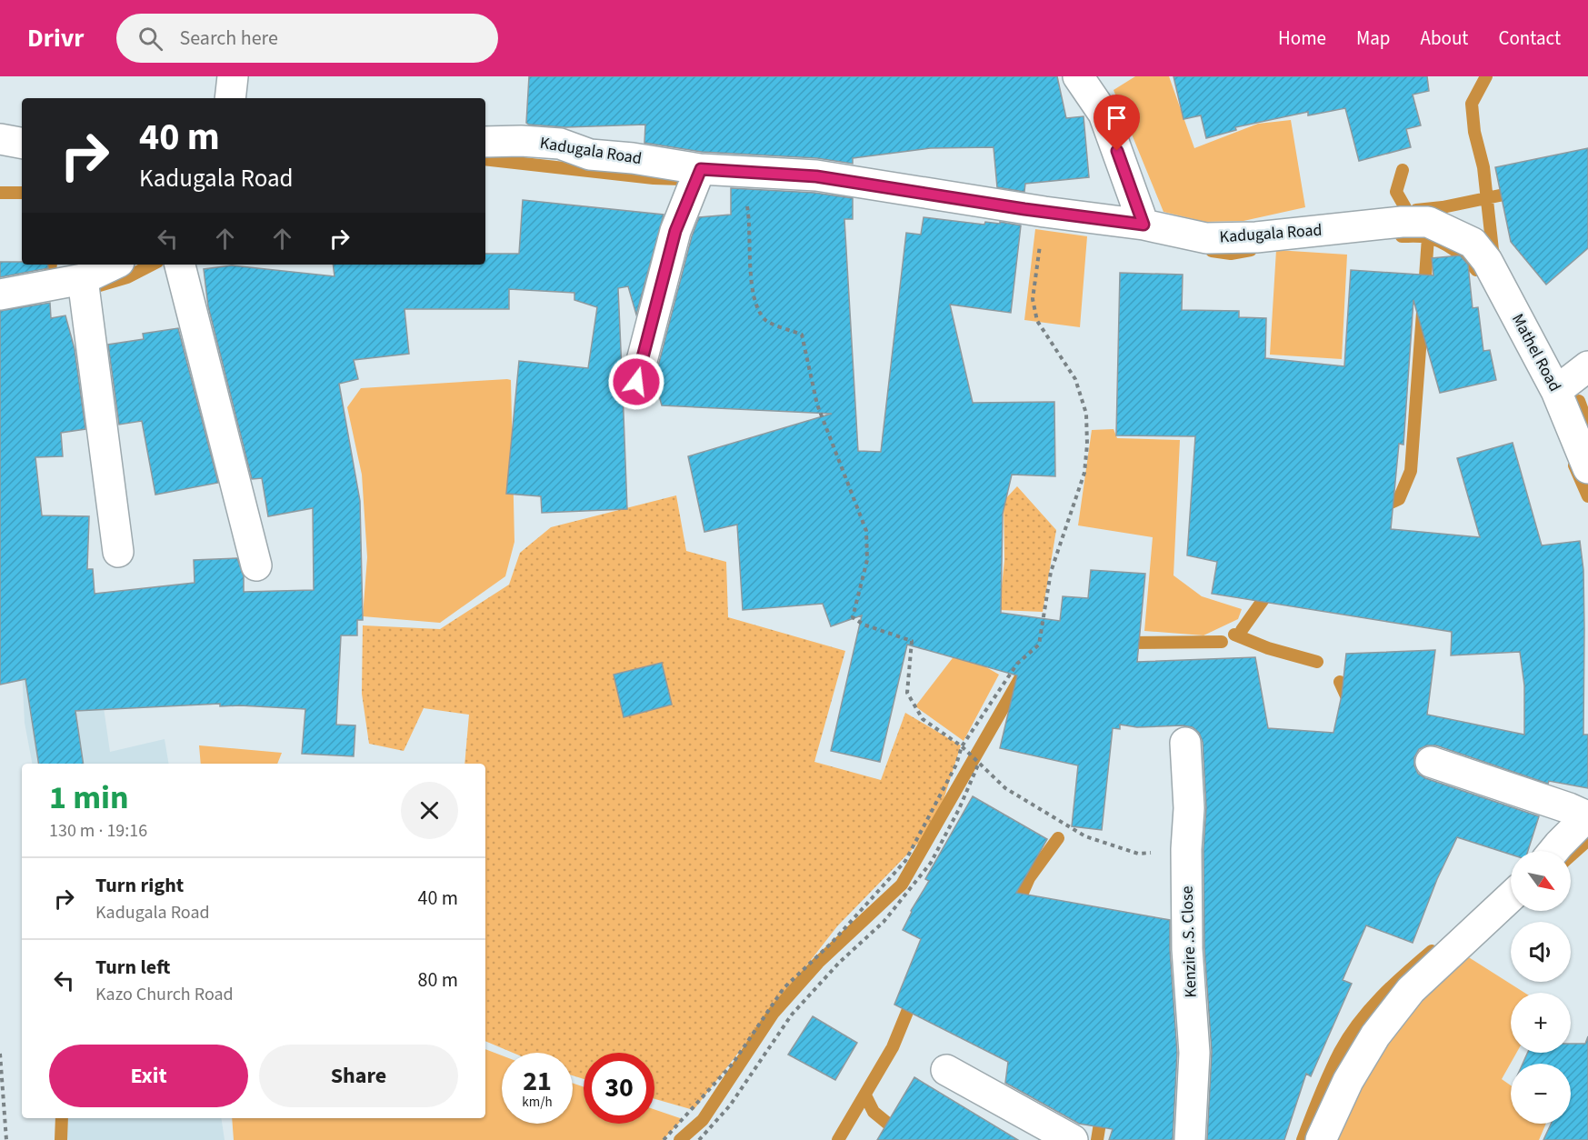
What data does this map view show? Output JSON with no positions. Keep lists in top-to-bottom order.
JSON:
{
  "streets": {
    "street": ["Kadugala Road", "Mathel Road", "Kenzire .S. Close"]
  },
  "crossings": [
    ["Kadugala Road", "Mathel Road"]
  ],
  "north": "bottom right",
  "page": {
    "header": "Drivr",
    "search": "Search here",
    "nav": [
      "Home",
      "Map",
      "About",
      "Contact"
    ],
    "turn": ["40 m", "Kadugala Road"],
    "heading": ["1 min", "130 m · 19:16"],
    "map_buttons": ["+", "−"],
    "list": [
      {
        "name": "Turn right",
        "note": "Kadugala Road",
        "value": "40 m"
      },
      {
        "name": "Turn left",
        "note": "Kazo Church Road",
        "value": "80 m"
      }
    ],
    "buttons": ["Exit", "Share"],
    "speed": "21 km/h",
    "limit": "30"
  }
}
